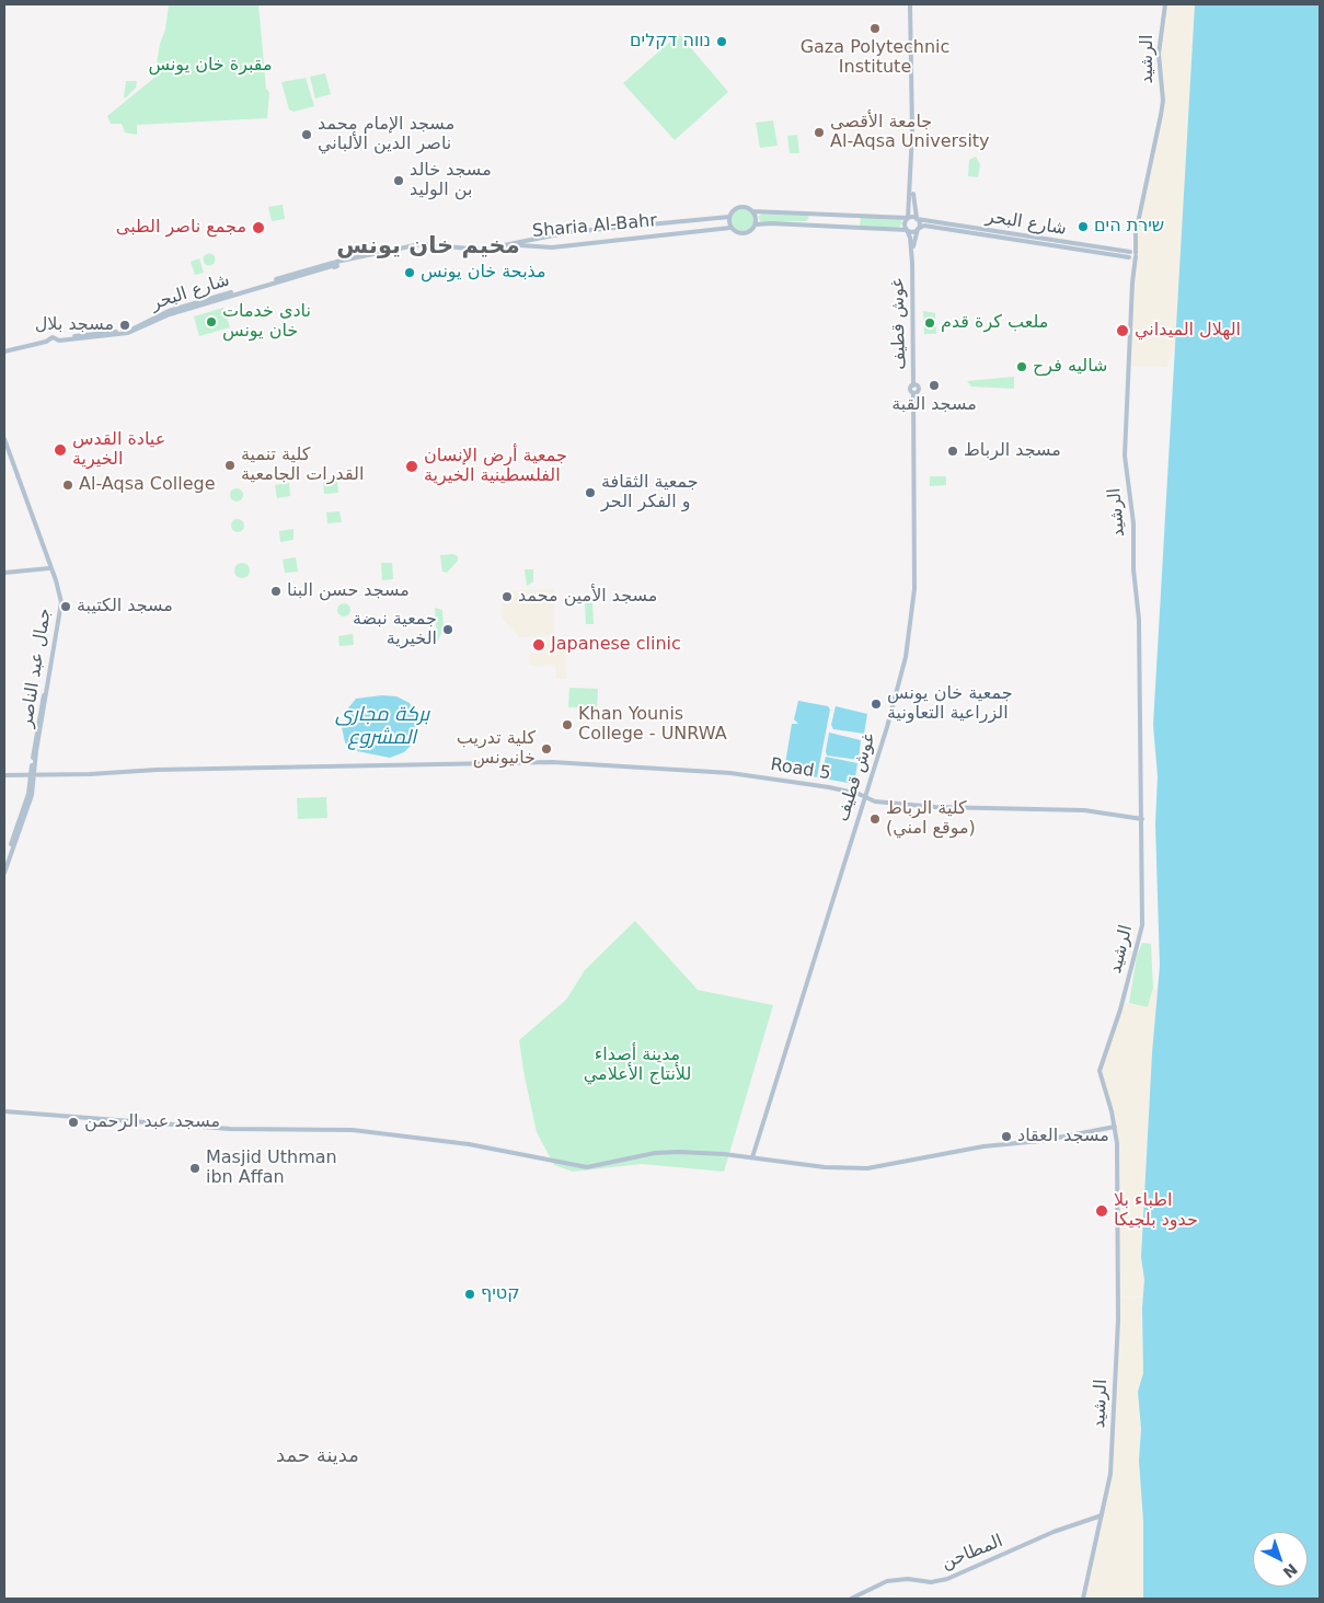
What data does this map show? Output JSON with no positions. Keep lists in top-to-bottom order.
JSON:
{
  "streets": {
    "main road": [
      "الرشيد",
      "شارع البحر",
      "Sharia Al-Bahr",
      "غوش قطيف",
      "جمال عبد الناصر",
      "Road 5",
      "المطاحن"
    ]
  },
  "crossings": [
    ["الرشيد", "شارع البحر"],
    ["الرشيد", "Road 5"],
    ["الرشيد", "المطاحن"],
    ["شارع البحر", "Sharia Al-Bahr"],
    ["شارع البحر", "غوش قطيف"],
    ["غوش قطيف", "Road 5"],
    ["جمال عبد الناصر", "Road 5"]
  ],
  "districts": ["مخيم خان يونس", "مدينة حمد"],
  "water": ["بركة مجارى المشروع"],
  "parks": ["مقبرة خان يونس", "مدينة أصداء للأنتاج الأعلامي"],
  "places": [
    "Gaza Polytechnic Institute",
    "נווה דקלים",
    "جامعة الأقصى Al-Aqsa University",
    "مسجد الإمام محمد ناصر الدين الألباني",
    "مسجد خالد بن الوليد",
    "שירת הים",
    "مجمع ناصر الطبى",
    "مذبحة خان يونس",
    "نادى خدمات خان يونس",
    "ملعب كرة قدم",
    "مسجد بلال",
    "الهلال الميداني",
    "شاليه فرح",
    "مسجد القبة",
    "عيادة القدس الخيرية",
    "مسجد الرباط",
    "كلية تنمية القدرات الجامعية",
    "جمعية أرض الإنسان الفلسطينية الخيرية",
    "Al-Aqsa College",
    "جمعية الثقافة و الفكر الحر",
    "مسجد حسن البنا",
    "مسجد الأمين محمد",
    "مسجد الكتيبة",
    "جمعية نبضة الخيرية",
    "Japanese clinic",
    "جمعية خان يونس الزراعية التعاونية",
    "Khan Younis College - UNRWA",
    "كلية تدريب خانيونس",
    "كلية الرباط (موقع امني)",
    "مسجد عبد الرحمن",
    "مسجد العقاد",
    "Masjid Uthman ibn Affan",
    "اطباء بلا حدود بلجيكا",
    "קטיף"
  ],
  "north": "bottom right"
}
